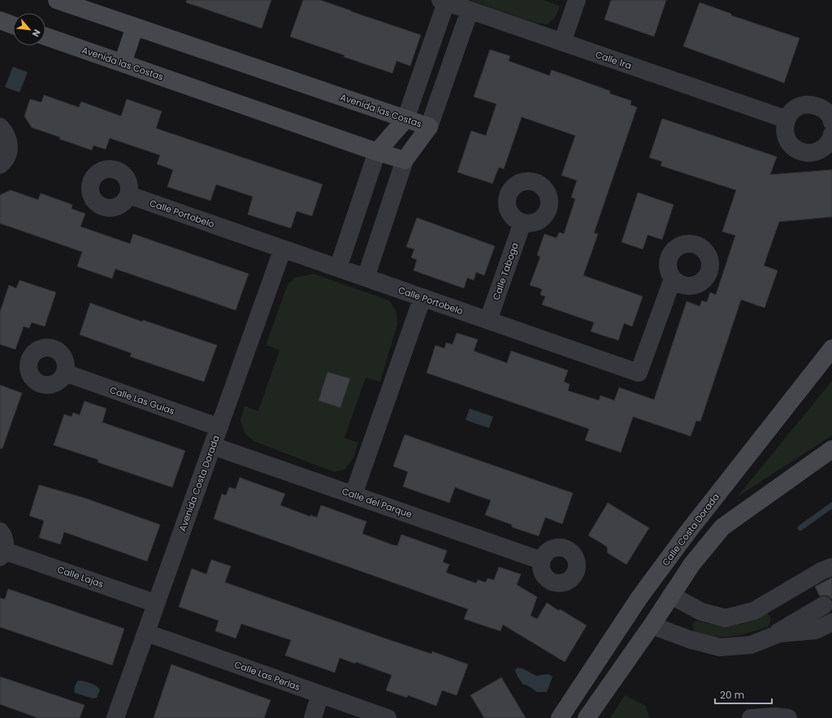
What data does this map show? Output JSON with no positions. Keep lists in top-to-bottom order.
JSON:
{
  "streets": {
    "street": [
      "Calle 1ra",
      "Avenida las Costas",
      "Calle Portobelo",
      "Calle Taboga",
      "Calle Las Guias",
      "Avenida Costa Dorada",
      "Calle del Parque",
      "Calle Costa Dorada",
      "Calle Lajas",
      "Calle Las Perlas"
    ]
  },
  "crossings": [
    ["Calle Portobelo", "Calle Taboga"],
    ["Calle Portobelo", "Avenida Costa Dorada"],
    ["Calle Las Guias", "Avenida Costa Dorada"],
    ["Avenida Costa Dorada", "Calle del Parque"],
    ["Avenida Costa Dorada", "Calle Lajas"],
    ["Avenida Costa Dorada", "Calle Las Perlas"]
  ],
  "scale_bar": "20 m",
  "north": "bottom right"
}
